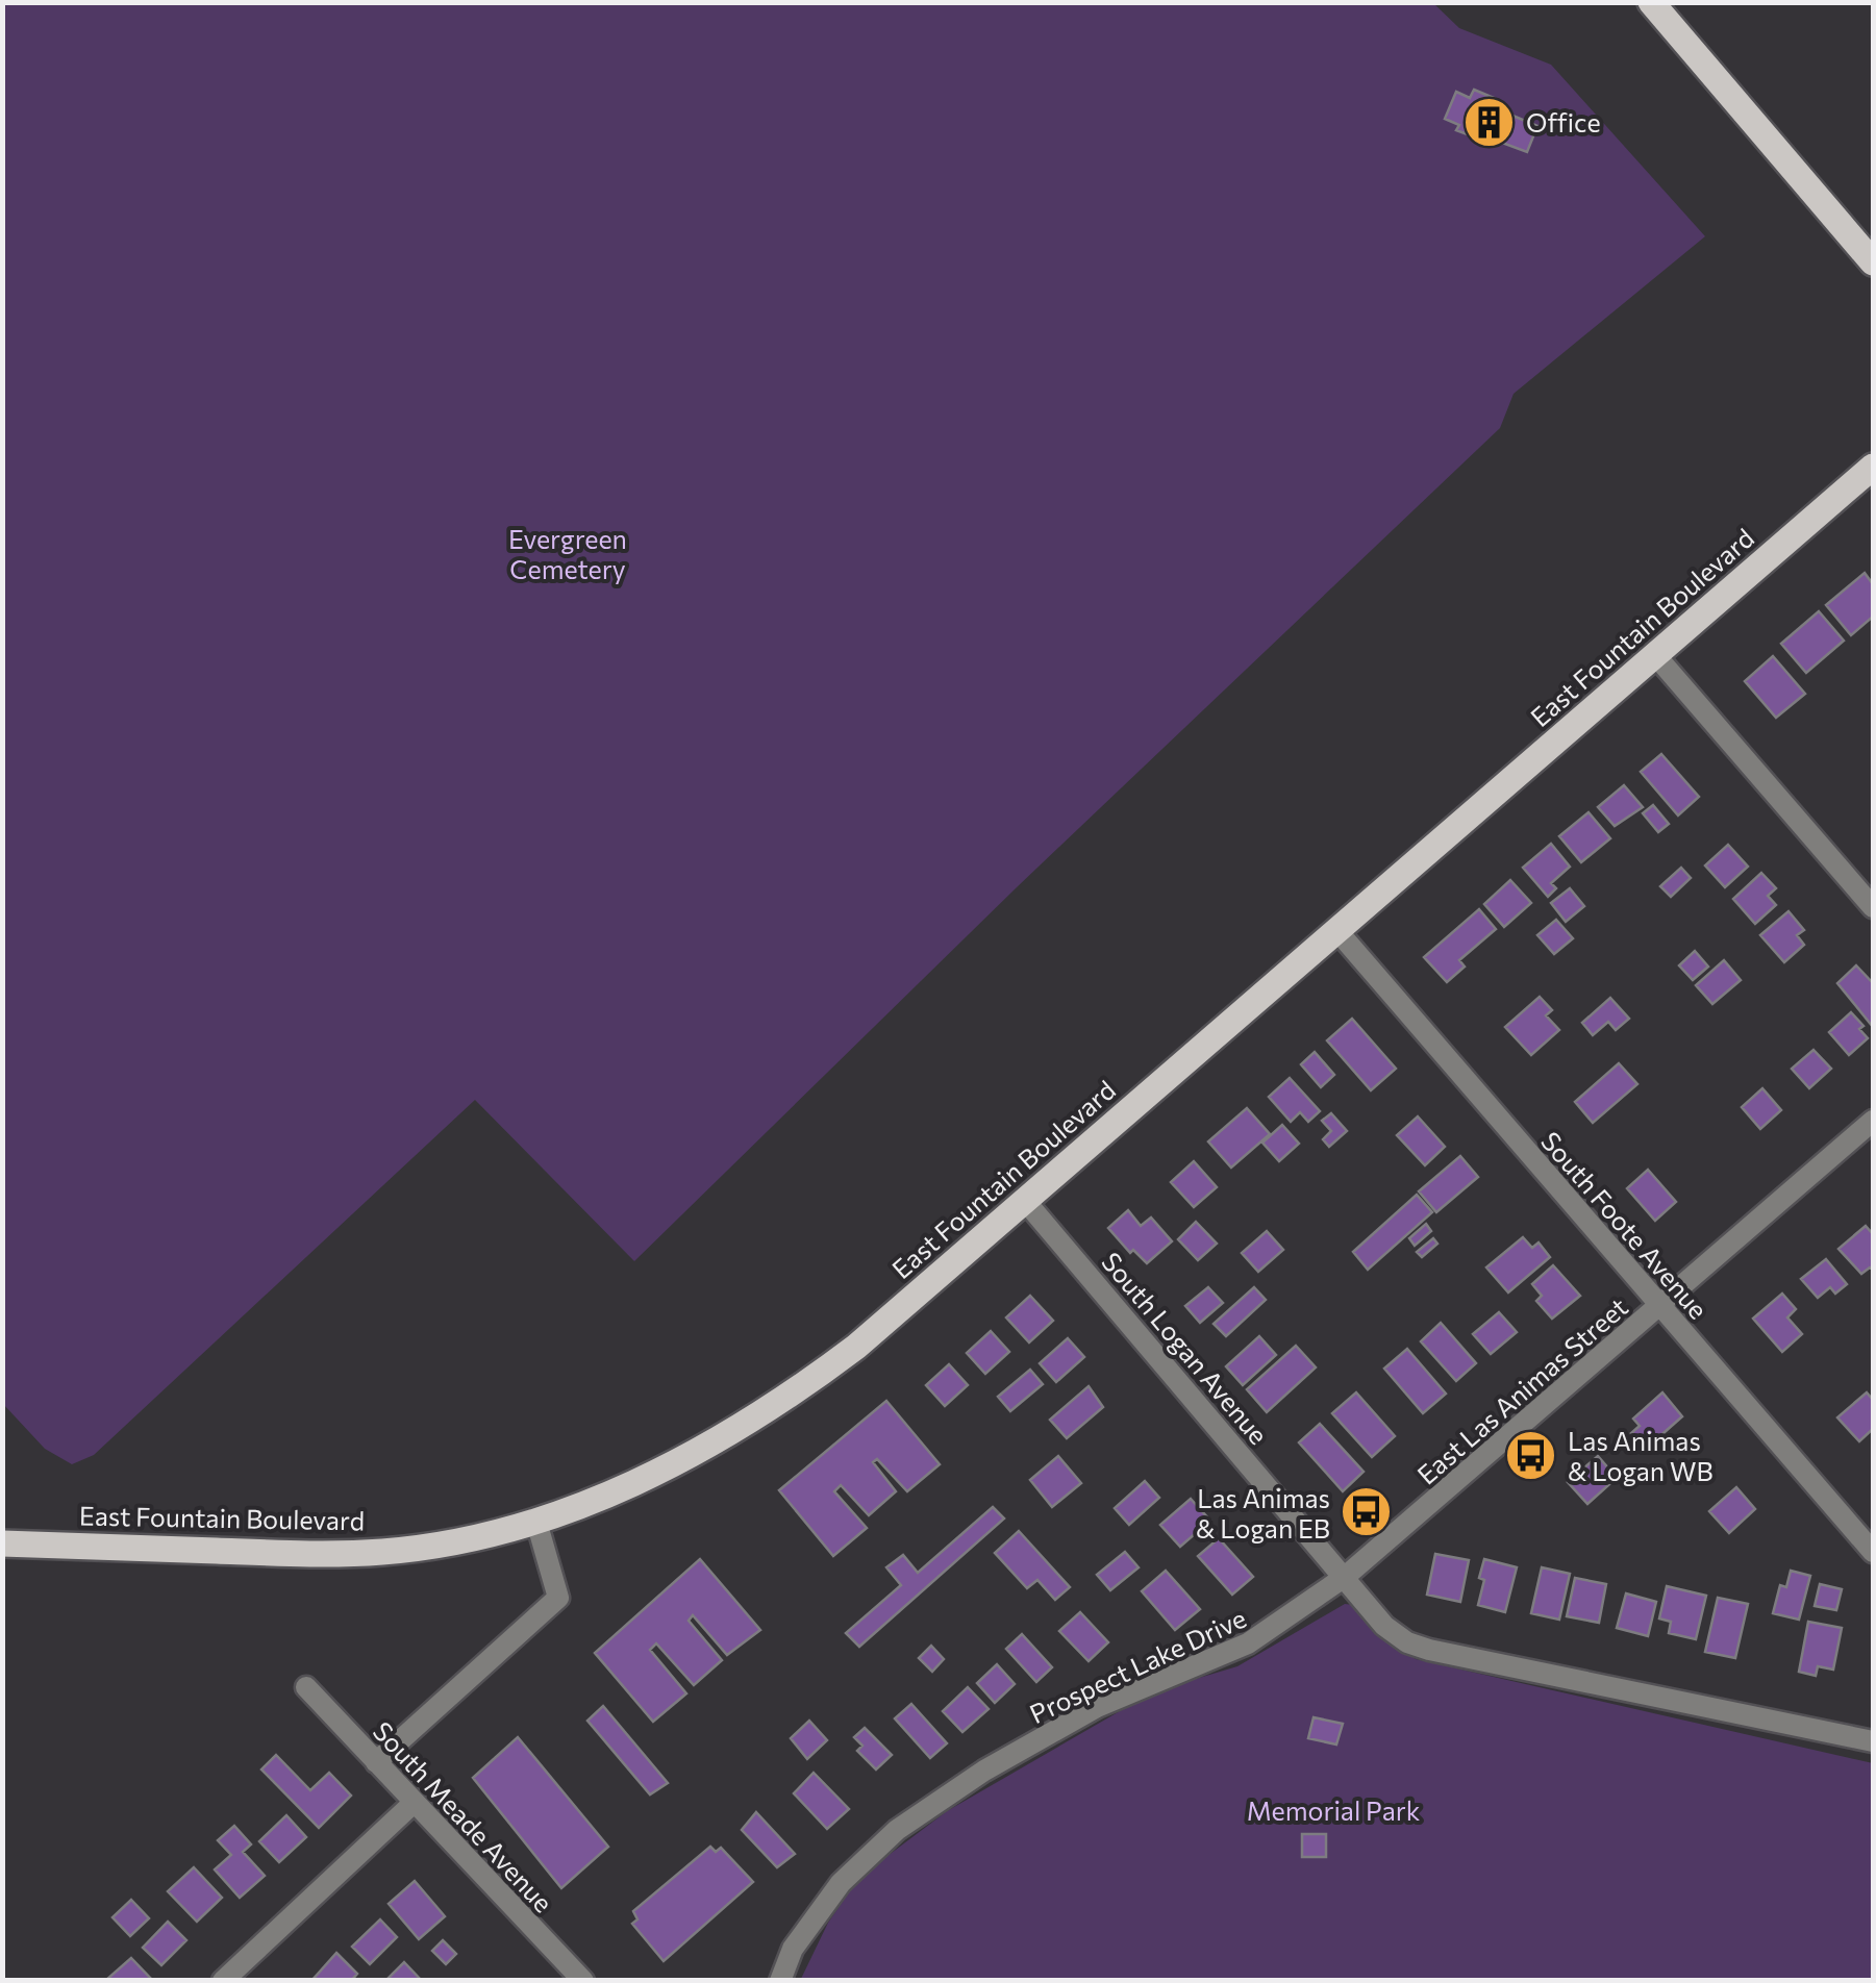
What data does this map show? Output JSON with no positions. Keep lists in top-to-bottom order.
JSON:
{
  "streets": {
    "main road": ["East Fountain Boulevard"],
    "street": [
      "South Foote Avenue",
      "South Logan Avenue",
      "East Las Animas Street",
      "Prospect Lake Drive",
      "South Meade Avenue"
    ]
  },
  "crossings": [
    ["East Fountain Boulevard", "South Foote Avenue"],
    ["East Fountain Boulevard", "South Logan Avenue"],
    ["South Foote Avenue", "East Las Animas Street"],
    ["South Logan Avenue", "East Las Animas Street"],
    ["South Logan Avenue", "Prospect Lake Drive"],
    ["East Las Animas Street", "Prospect Lake Drive"]
  ],
  "parks": ["Evergreen Cemetery", "Memorial Park"],
  "places": {
    "building": ["Office"],
    "bus stop": ["Las Animas & Logan WB", "Las Animas & Logan EB"]
  }
}
